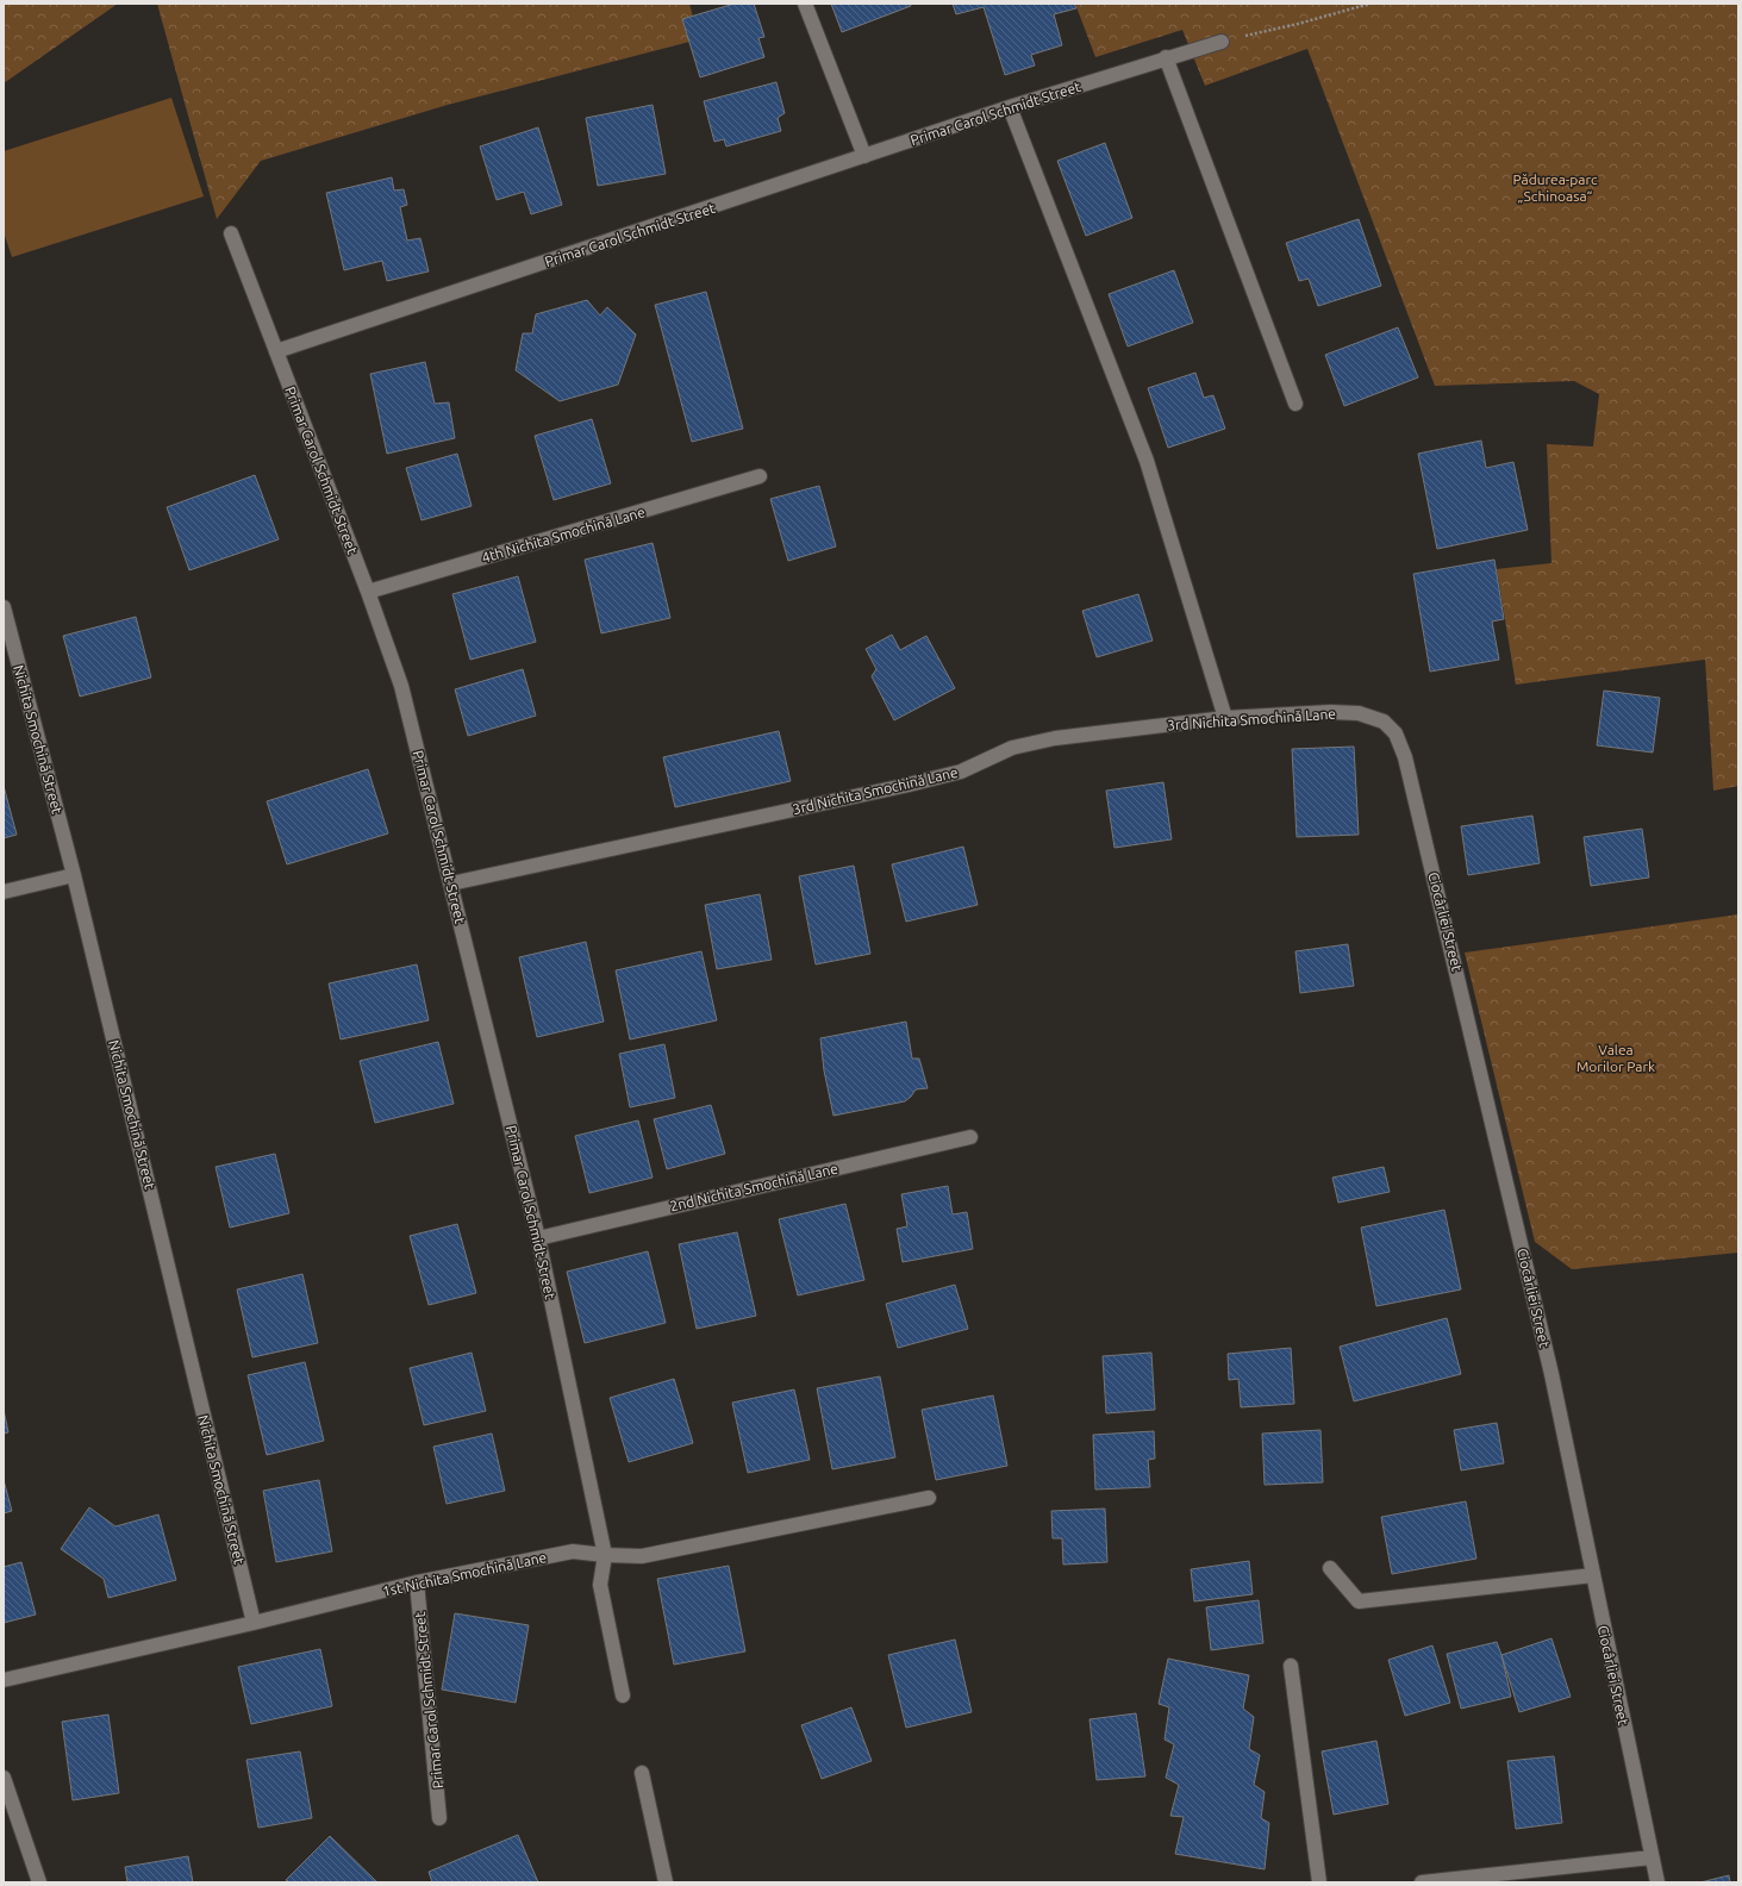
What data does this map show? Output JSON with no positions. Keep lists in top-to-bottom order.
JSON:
{
  "streets": {
    "street": [
      "Primar Carol Schmidt Street",
      "4th Nichita Smochină Lane",
      "3rd Nichita Smochină Lane",
      "Nichita Smochină Street",
      "Ciocârliei Street",
      "2nd Nichita Smochină Lane",
      "1st Nichita Smochină Lane"
    ]
  },
  "crossings": [
    ["Primar Carol Schmidt Street", "4th Nichita Smochină Lane"],
    ["Primar Carol Schmidt Street", "3rd Nichita Smochină Lane"],
    ["Primar Carol Schmidt Street", "2nd Nichita Smochină Lane"],
    ["Primar Carol Schmidt Street", "1st Nichita Smochină Lane"],
    ["3rd Nichita Smochină Lane", "Ciocârliei Street"],
    ["Nichita Smochină Street", "1st Nichita Smochină Lane"]
  ],
  "parks": ["Pădurea-parc „Schinoasa“", "Valea Morilor Park"]
}
